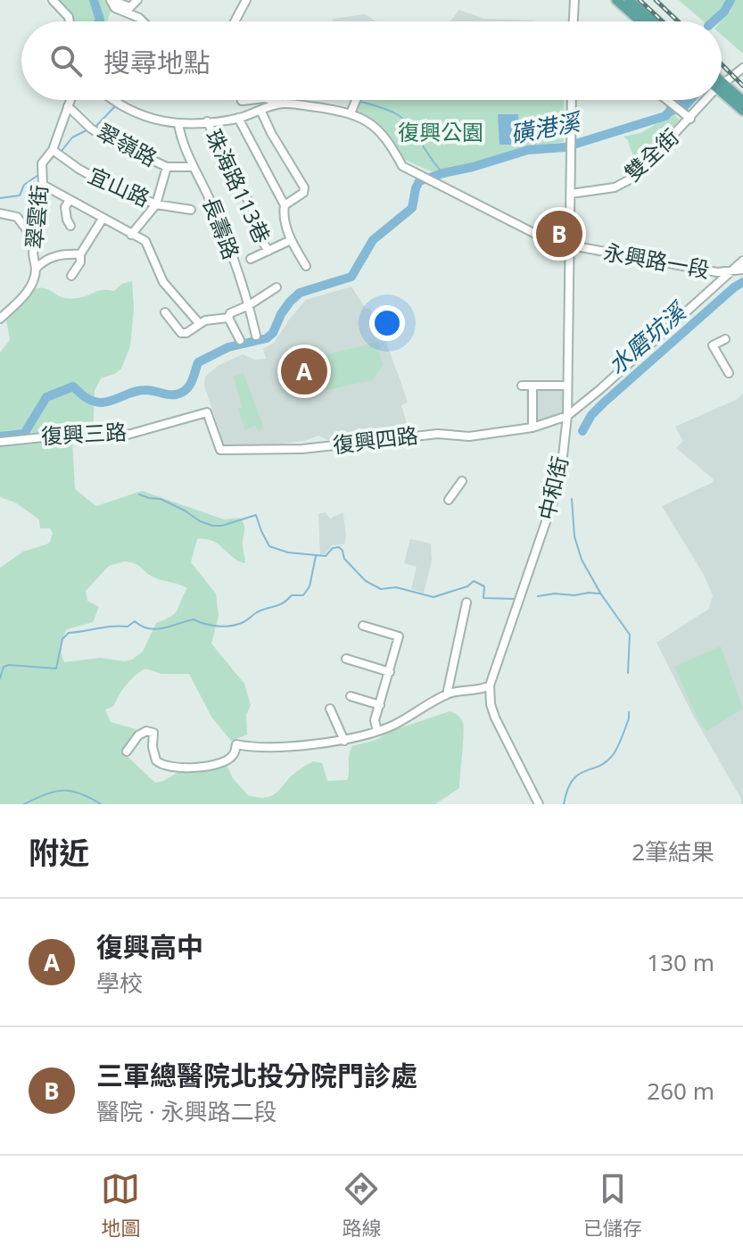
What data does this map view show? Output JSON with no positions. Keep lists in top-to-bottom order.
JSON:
{
  "streets": {
    "street": [
      "翠嶺路",
      "雙全街",
      "珠海路113巷",
      "宜山路",
      "翠雲街",
      "長壽路",
      "永興路一段",
      "復興三路",
      "復興四路",
      "中和街"
    ]
  },
  "crossings": [
    ["翠嶺路", "翠雲街"],
    ["翠嶺路", "長壽路"],
    ["雙全街", "中和街"],
    ["宜山路", "翠雲街"],
    ["永興路一段", "中和街"],
    ["復興三路", "復興四路"],
    ["復興四路", "中和街"]
  ],
  "water": ["磺港溪", "水磨坑溪"],
  "parks": ["復興公園"],
  "page": {
    "search": "搜尋地點",
    "pins": ["B", "A"],
    "heading": ["附近", "2筆結果"],
    "list": [
      {
        "mark": "A",
        "name": "復興高中",
        "note": "學校",
        "value": "130 m"
      },
      {
        "mark": "B",
        "name": "三軍總醫院北投分院門診處",
        "note": "醫院 · 永興路二段",
        "value": "260 m"
      }
    ],
    "nav": ["地圖", "路線", "已儲存"]
  }
}
